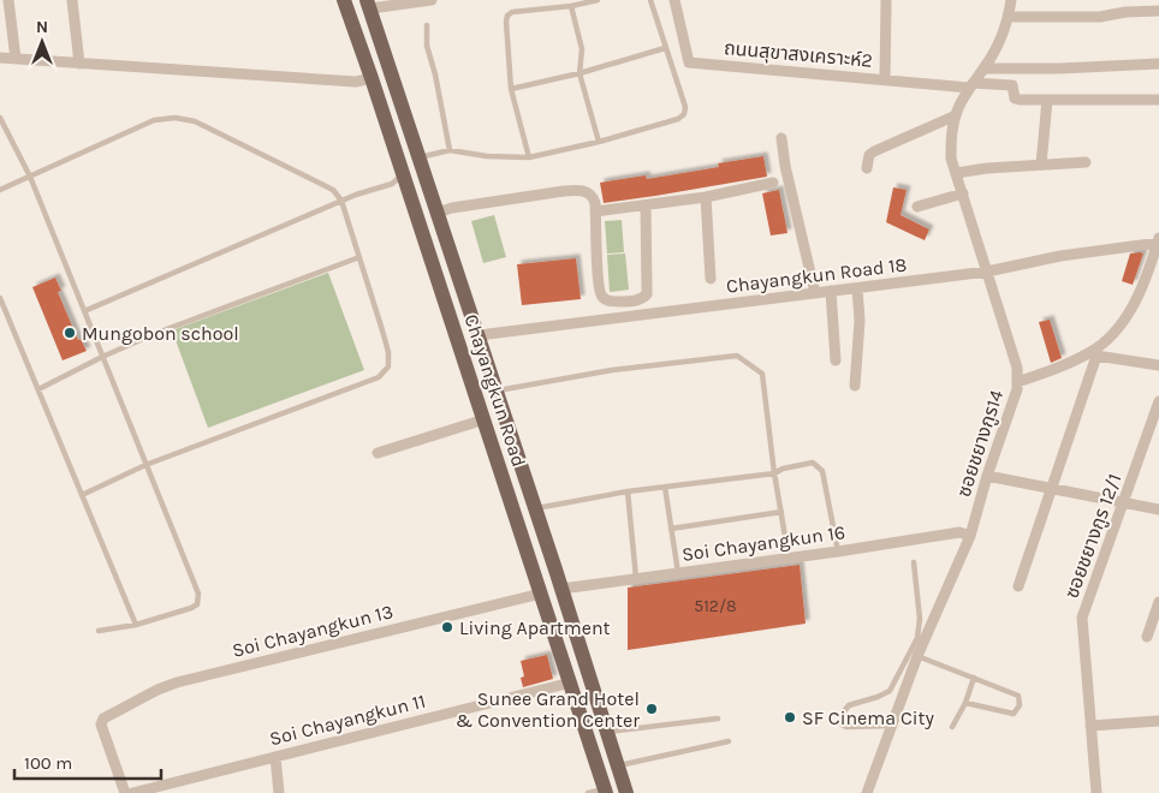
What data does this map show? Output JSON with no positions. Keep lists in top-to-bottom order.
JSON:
{
  "streets": {
    "main road": ["Chayangkun Road"],
    "street": [
      "ถนนสุขาสงเคราะห์2",
      "Chayangkun Road 18",
      "ซอยชยางกูร14",
      "ซอยชยางกูร 12/1",
      "Soi Chayangkun 16",
      "Soi Chayangkun 13",
      "Soi Chayangkun 11"
    ]
  },
  "crossings": [
    ["ถนนสุขาสงเคราะห์2", "ซอยชยางกูร14"],
    ["Chayangkun Road 18", "Chayangkun Road"],
    ["Chayangkun Road 18", "ซอยชยางกูร14"],
    ["Chayangkun Road", "Soi Chayangkun 16"],
    ["Chayangkun Road", "Soi Chayangkun 13"],
    ["Chayangkun Road", "Soi Chayangkun 11"],
    ["ซอยชยางกูร14", "Soi Chayangkun 16"]
  ],
  "places": [
    "Mungobon school",
    "Living Apartment",
    "Sunee Grand Hotel & Convention Center",
    "SF Cinema City"
  ],
  "house_numbers": ["512/8"],
  "scale_bar": "100 m",
  "north": "top"
}
